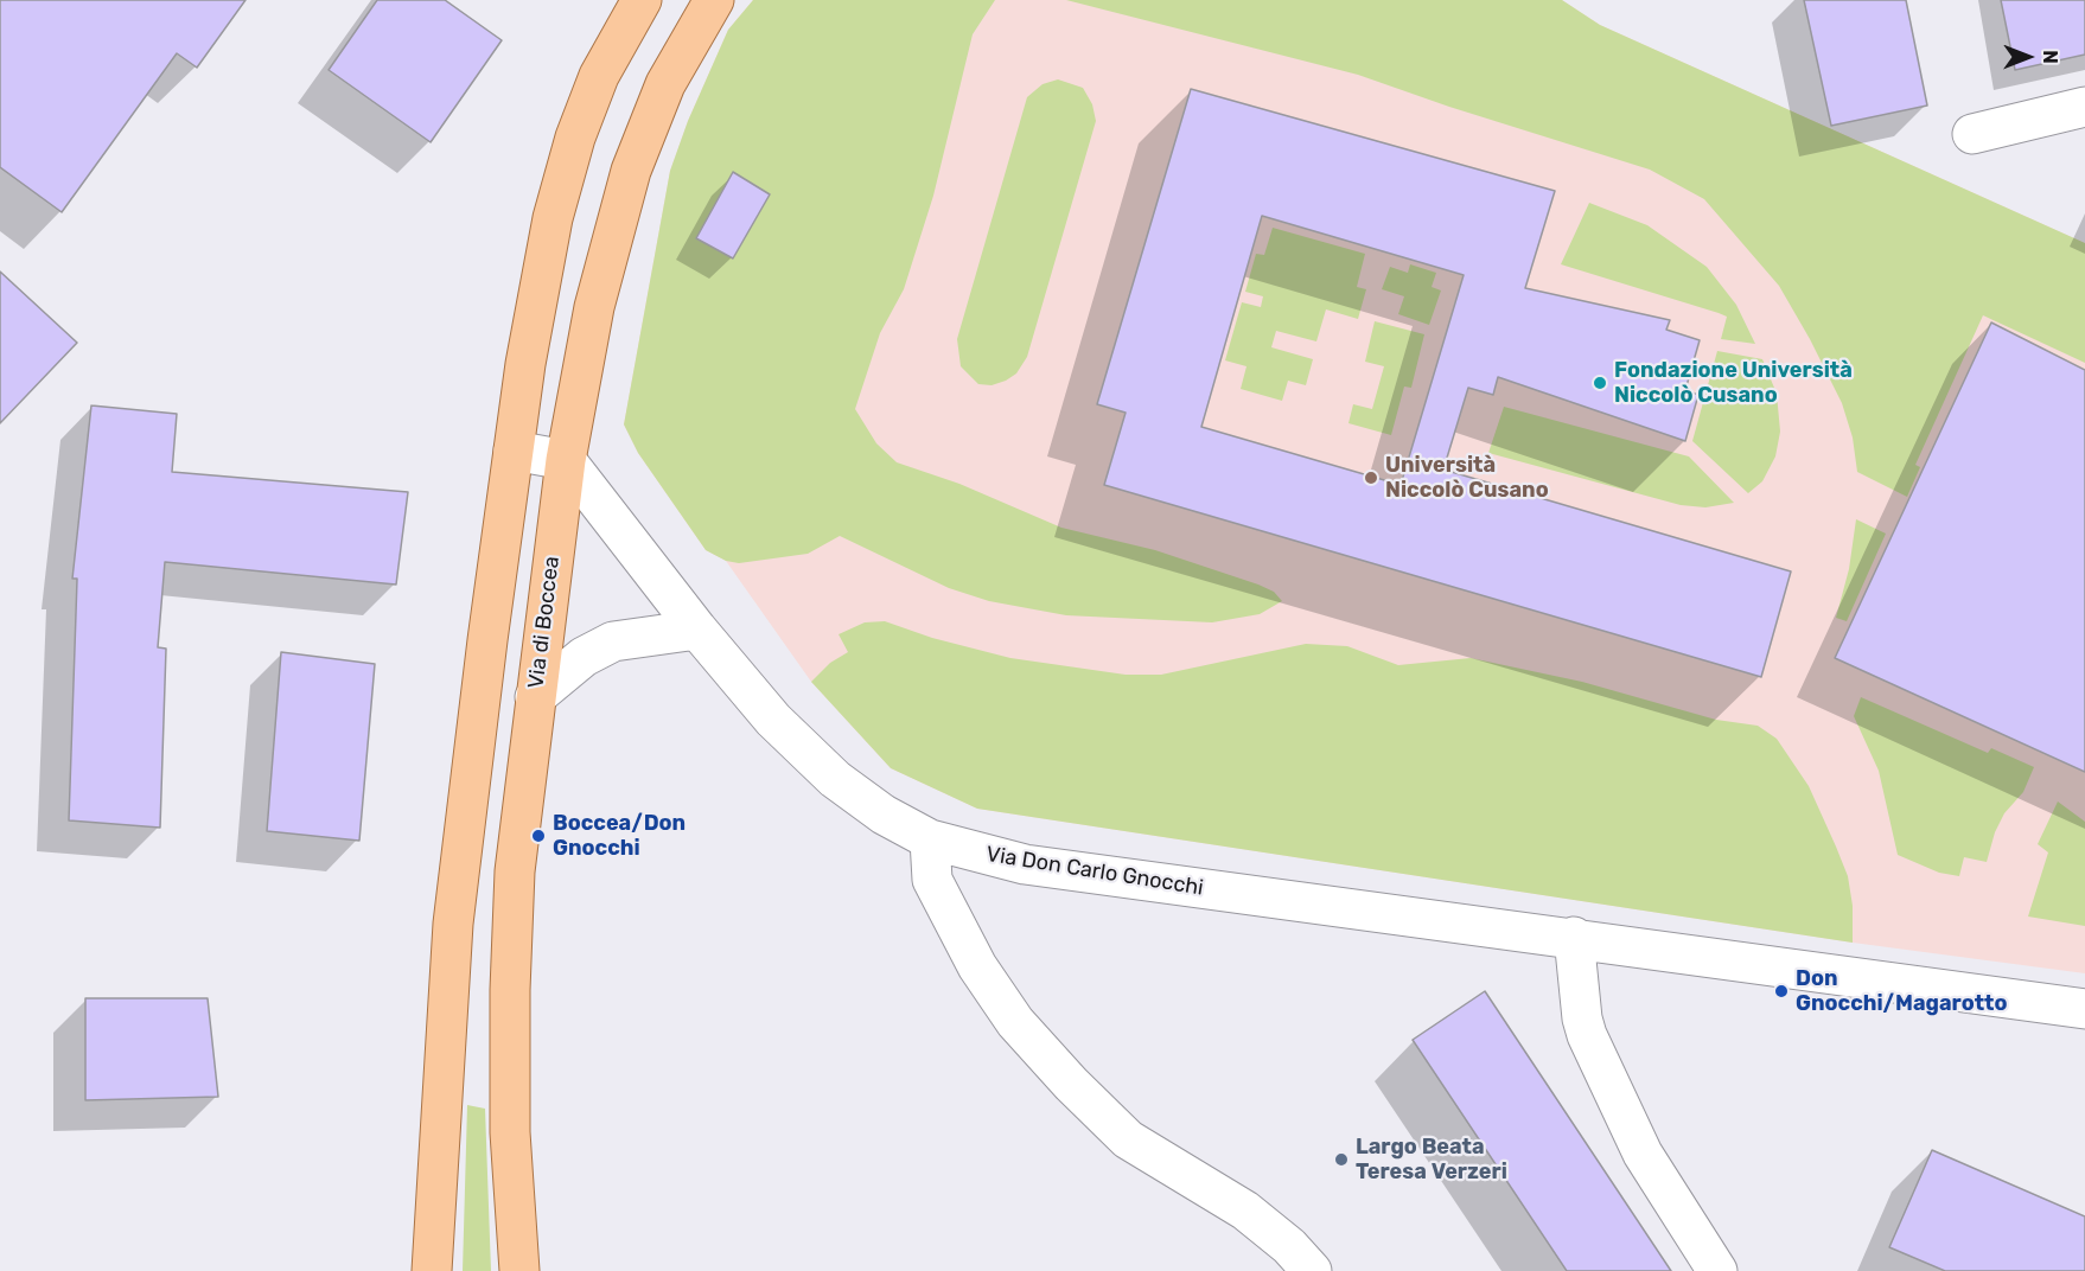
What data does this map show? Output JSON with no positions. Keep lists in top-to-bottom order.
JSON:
{
  "streets": {
    "main road": ["Via di Boccea"],
    "street": ["Via Don Carlo Gnocchi"]
  },
  "crossings": [
    ["Via di Boccea", "Via Don Carlo Gnocchi"]
  ],
  "places": [
    "Fondazione Università Niccolò Cusano",
    "Università Niccolò Cusano",
    "Boccea/Don Gnocchi",
    "Don Gnocchi/Magarotto",
    "Largo Beata Teresa Verzeri"
  ],
  "north": "right"
}
